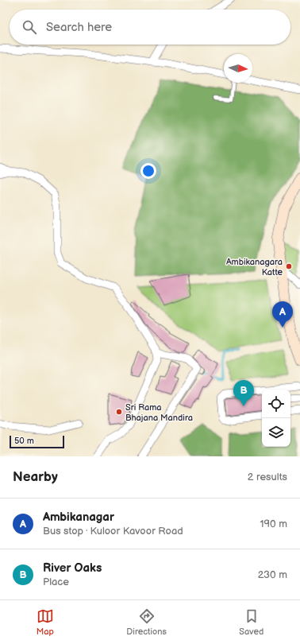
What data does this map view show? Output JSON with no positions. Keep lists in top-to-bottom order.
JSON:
{
  "places": ["Ambikanagara Katte", "Sri Rama Bhajana Mandira"],
  "scale_bar": "50 m",
  "north": "right",
  "page": {
    "search": "Search here",
    "pins": ["A", "B"],
    "scale": "50 m",
    "heading": ["Nearby", "2 results"],
    "list": [
      {
        "mark": "A",
        "name": "Ambikanagar",
        "note": "Bus stop · Kuloor Kavoor Road",
        "value": "190 m"
      },
      {
        "mark": "B",
        "name": "River Oaks",
        "note": "Place",
        "value": "230 m"
      }
    ],
    "nav": ["Map", "Directions", "Saved"]
  }
}
